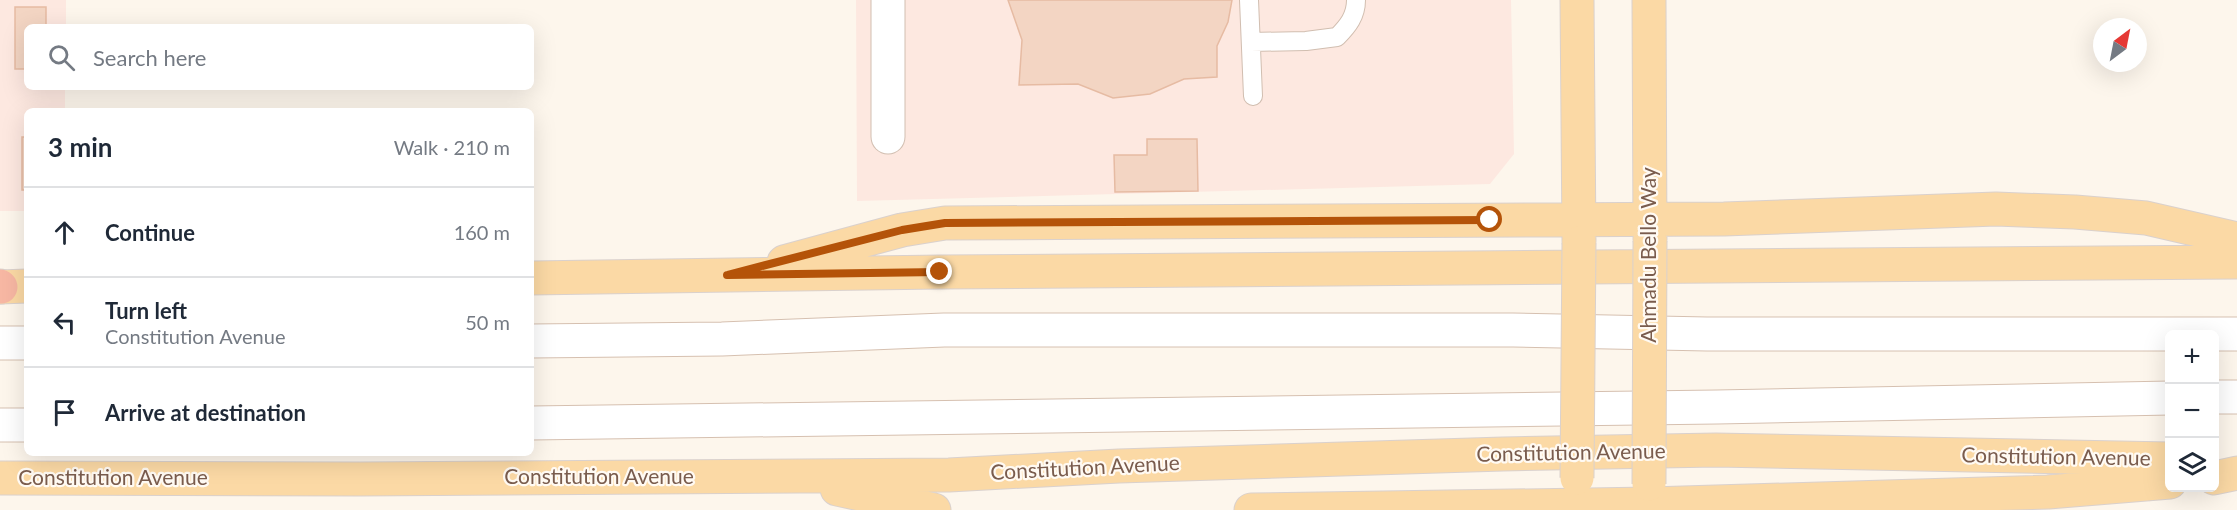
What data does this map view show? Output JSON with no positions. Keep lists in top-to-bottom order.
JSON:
{
  "streets": {
    "main road": ["Ahmadu Bello Way", "Constitution Avenue"]
  },
  "north": "top right",
  "page": {
    "search": "Search here",
    "heading": ["3 min", "Walk · 210 m"],
    "list": [
      ["Continue", "160 m"],
      ["Turn left", "Constitution Avenue", "50 m"],
      "Arrive at destination"
    ],
    "map_buttons": ["+", "−"]
  }
}
